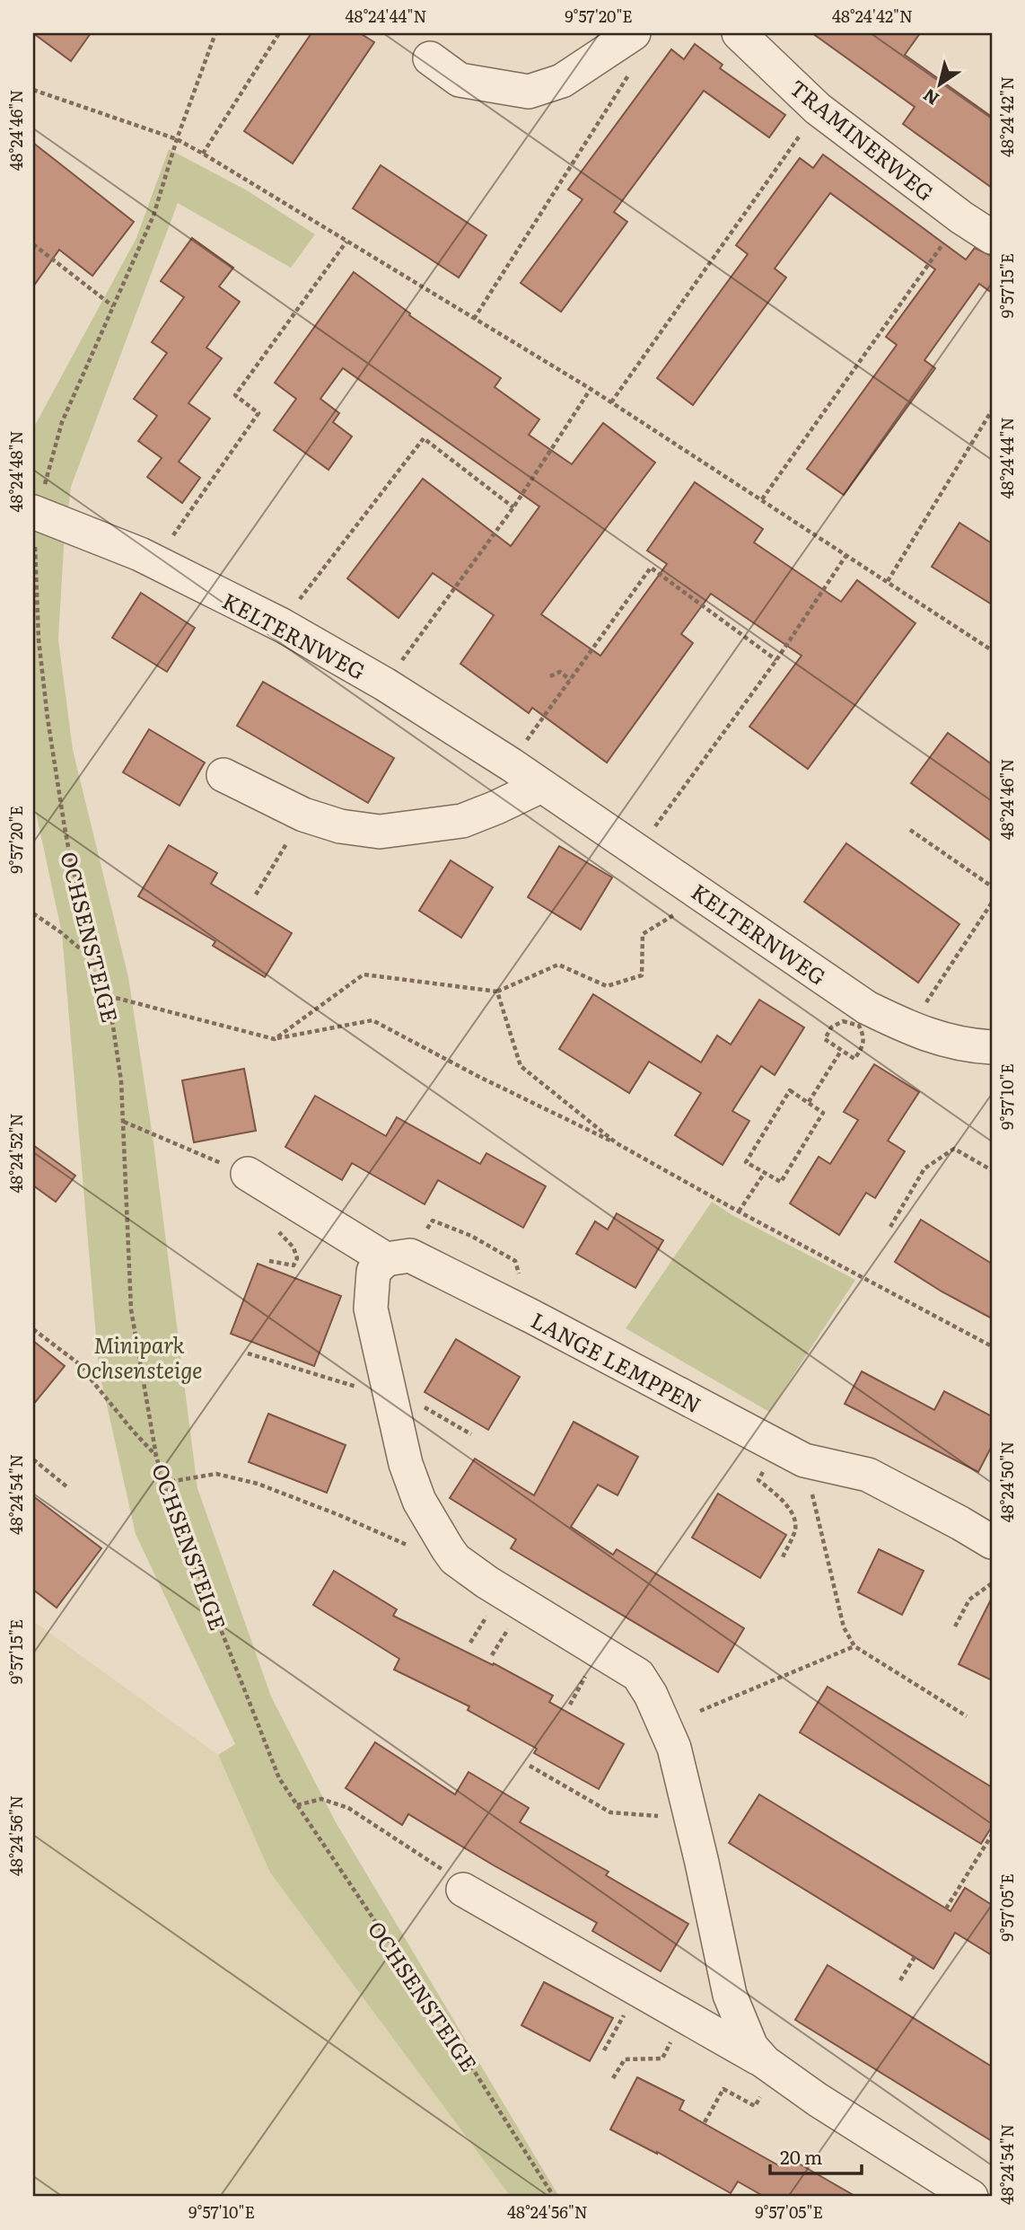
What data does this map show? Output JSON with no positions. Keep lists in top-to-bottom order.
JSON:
{
  "streets": {
    "street": ["TRAMINERWEG", "KELTERNWEG", "LANGE LEMPPEN"],
    "path": ["OCHSENSTEIGE"]
  },
  "crossings": [
    ["KELTERNWEG", "OCHSENSTEIGE"]
  ],
  "parks": ["Minipark Ochsensteige"],
  "scale_bar": "20 m",
  "north": "bottom left",
  "coordinates": [
    "48°24'44\"N",
    "9°57'20\"E",
    "48°24'42\"N",
    "48°24'46\"N",
    "9°57'15\"E",
    "48°24'48\"N",
    "9°57'10\"E",
    "48°24'52\"N",
    "48°24'50\"N",
    "48°24'54\"N",
    "48°24'56\"N",
    "9°57'05\"E"
  ]
}
